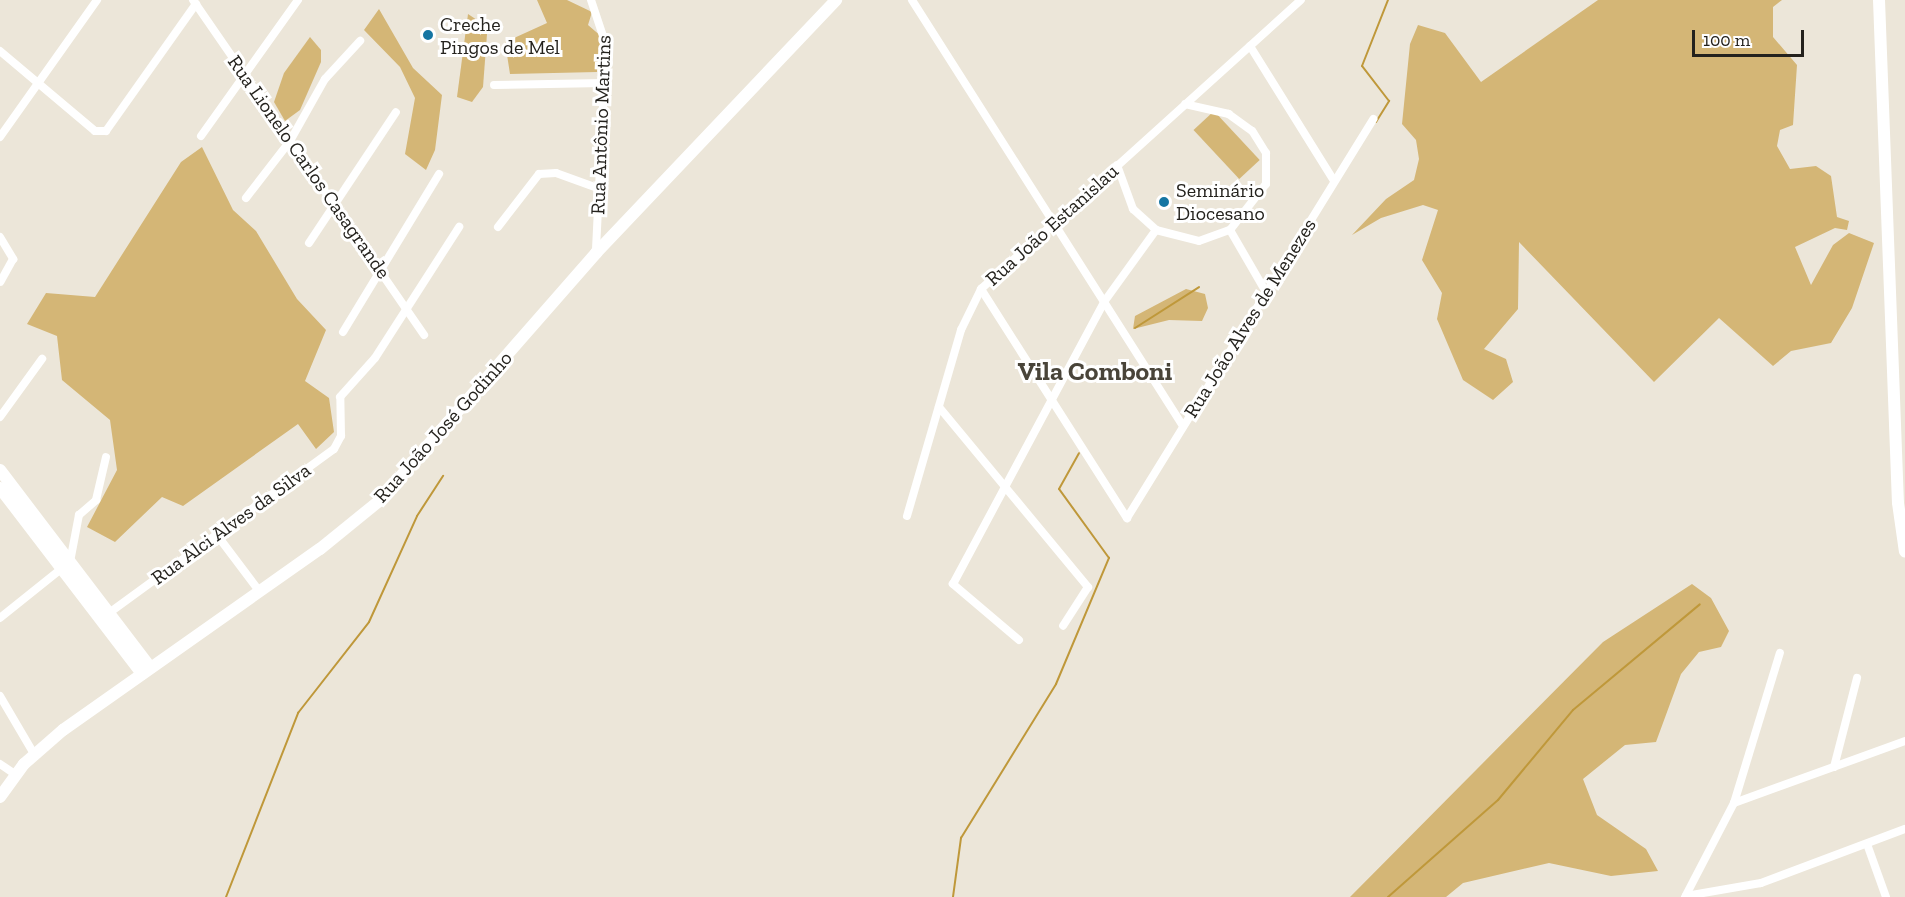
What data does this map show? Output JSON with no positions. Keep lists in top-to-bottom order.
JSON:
{
  "streets": {
    "street": [
      "Rua Antônio Martins",
      "Rua Lionelo Carlos Casagrande",
      "Rua João Estanislau",
      "Rua João Alves de Menezes",
      "Rua João José Godinho",
      "Rua Alci Alves da Silva"
    ]
  },
  "crossings": [
    ["Rua Antônio Martins", "Rua João José Godinho"],
    ["Rua Lionelo Carlos Casagrande", "Rua Alci Alves da Silva"]
  ],
  "districts": ["Vila Comboni"],
  "places": ["Creche Pingos de Mel", "Seminário Diocesano"],
  "scale_bar": "100 m"
}
